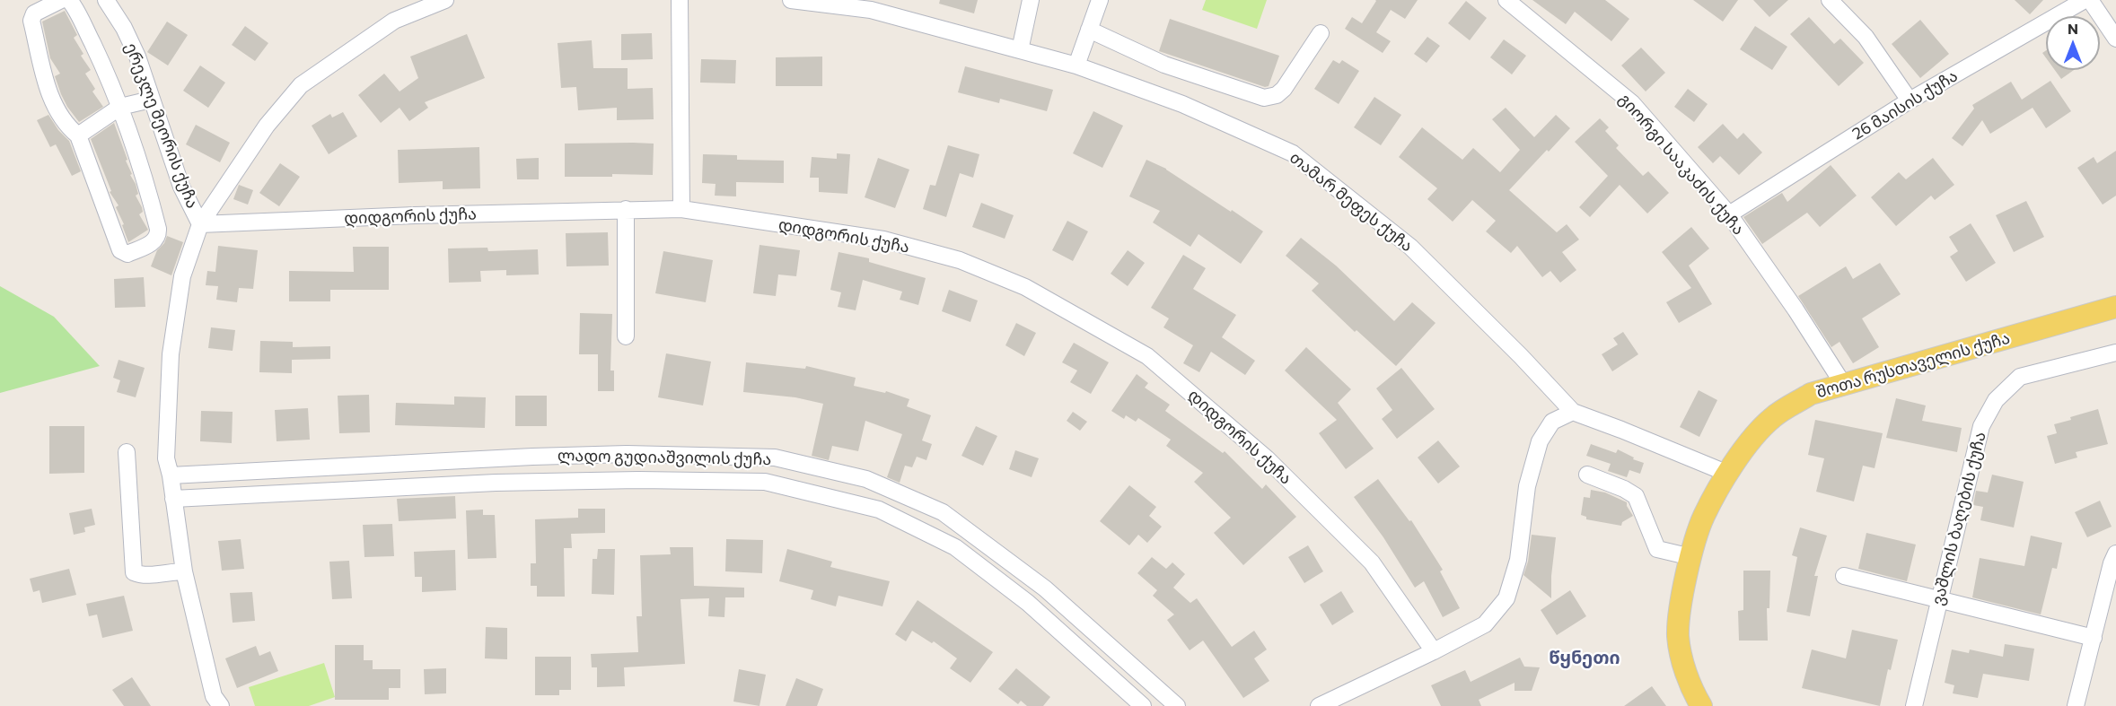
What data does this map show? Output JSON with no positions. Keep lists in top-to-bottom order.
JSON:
{
  "streets": {
    "main road": ["შოთა რუსთაველის ქუჩა"],
    "street": [
      "26 მაისის ქუჩა",
      "ერეკლე მეორის ქუჩა",
      "გიორგი სააკაძის ქუჩა",
      "თამარ მეფეს ქუჩა",
      "დიდგორის ქუჩა",
      "ლადო გუდიაშვილის ქუჩა",
      "ვაშლის ბაღების ქუჩა"
    ]
  },
  "crossings": [
    ["26 მაისის ქუჩა", "გიორგი სააკაძის ქუჩა"],
    ["ერეკლე მეორის ქუჩა", "დიდგორის ქუჩა"],
    ["გიორგი სააკაძის ქუჩა", "შოთა რუსთაველის ქუჩა"],
    ["თამარ მეფეს ქუჩა", "შოთა რუსთაველის ქუჩა"]
  ],
  "districts": ["წყნეთი"],
  "north": "top"
}
